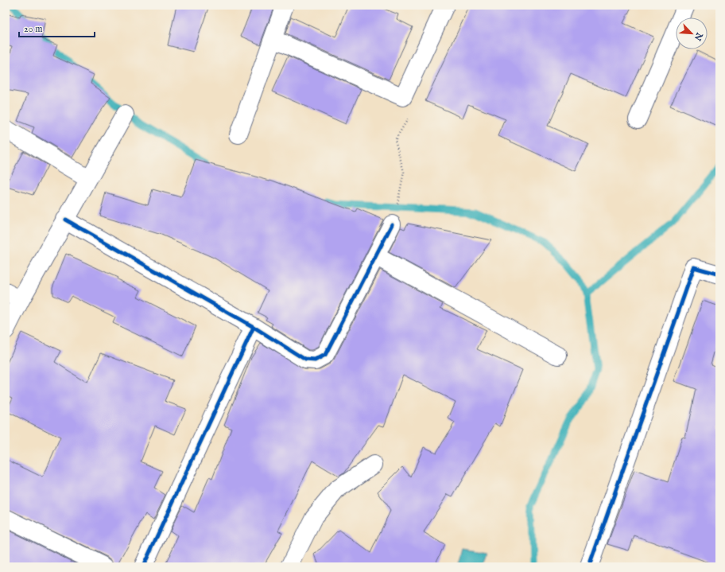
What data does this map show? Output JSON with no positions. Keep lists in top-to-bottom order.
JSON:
{
  "scale_bar": "20 m",
  "north": "bottom right"
}
